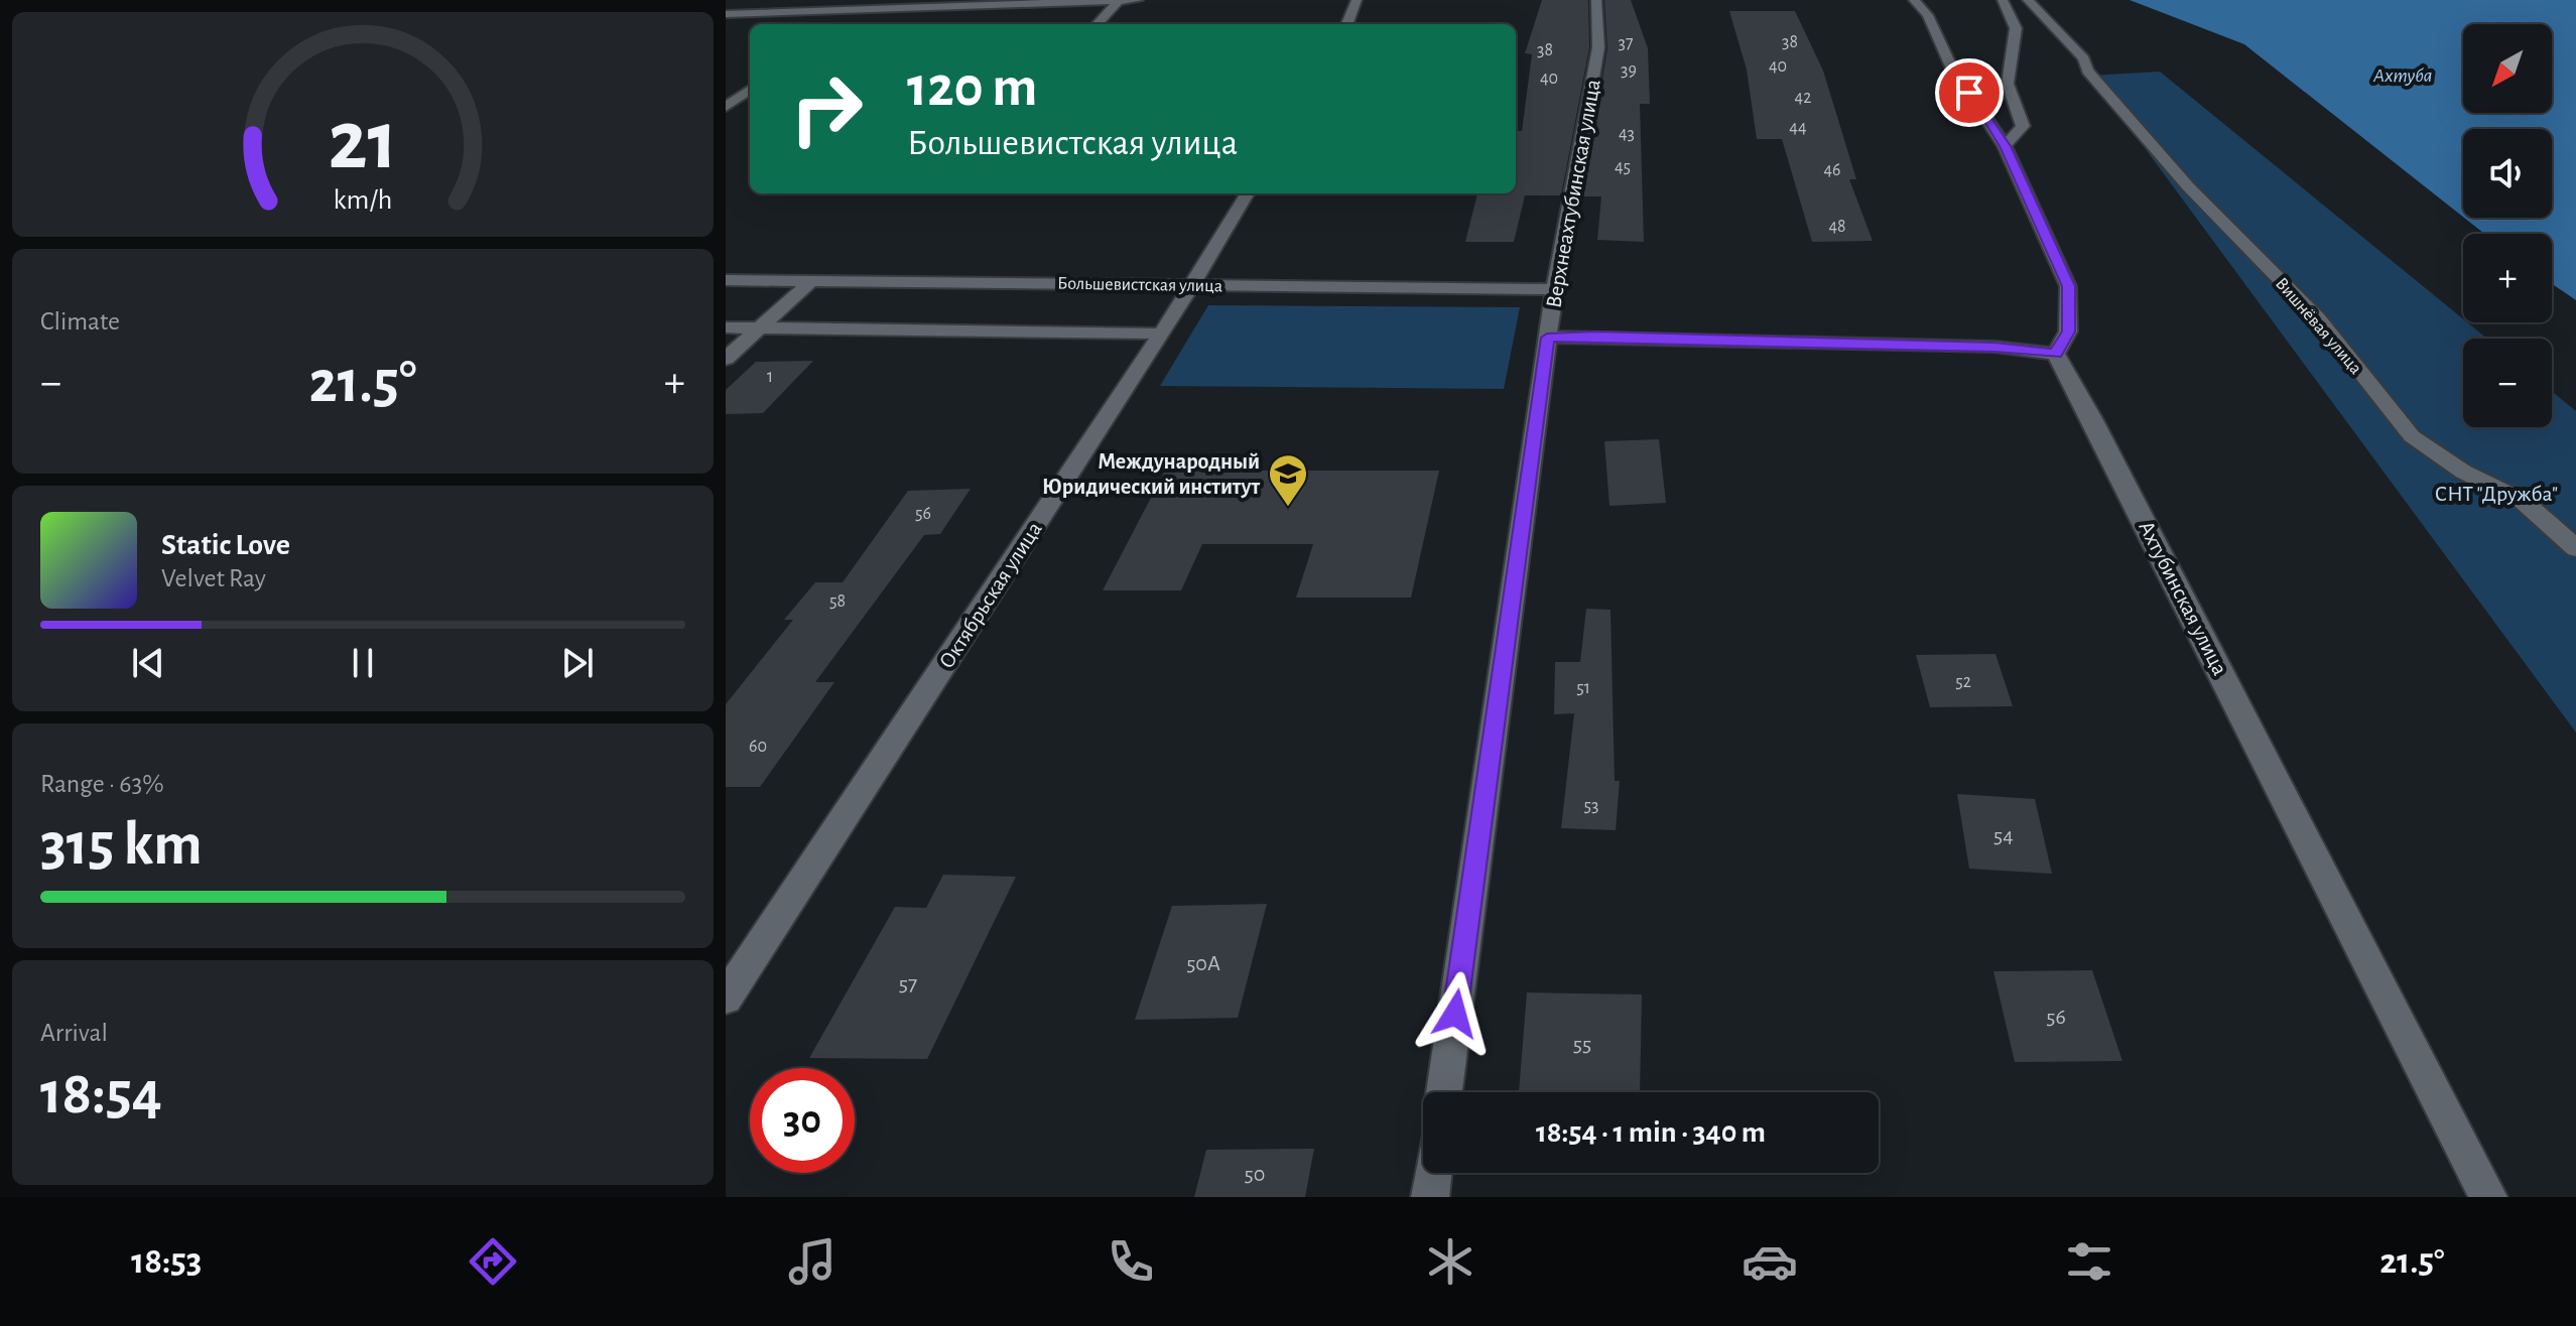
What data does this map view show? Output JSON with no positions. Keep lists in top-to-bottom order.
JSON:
{
  "streets": {
    "street": [
      "Верхнеахтубинская улица",
      "Большевистская улица",
      "Вишнёвая улица",
      "Октябрьская улица",
      "Ахтубинская улица"
    ]
  },
  "crossings": [
    ["Верхнеахтубинская улица", "Большевистская улица"],
    ["Большевистская улица", "Октябрьская улица"]
  ],
  "water": ["Ахтуба"],
  "parks": ["СНТ \"Дружба\""],
  "places": {
    "school or university": ["Международный Юридический институт"]
  },
  "house_numbers": [
    "38",
    "37",
    "38",
    "40",
    "39",
    "40",
    "42",
    "44",
    "43",
    "45",
    "46",
    "48",
    "1",
    "56",
    "58",
    "52",
    "51",
    "60",
    "53",
    "54",
    "50А",
    "57",
    "56",
    "55",
    "50"
  ],
  "north": "bottom left",
  "page": {
    "map_buttons": ["+", "−"],
    "turn": ["120 m", "Большевистская улица"],
    "tile": [
      "Climate",
      ["Range · 63%", "315 km"],
      ["Arrival", "18:54"]
    ],
    "heat": ["−", "21.5°", "+"],
    "song": ["Static Love", "Velvet Ray"],
    "limit": "30",
    "trip": "18:54 · 1 min · 340 m",
    "tabs": ["18:53", "21.5°"],
    "gauge": ["21", "km/h"]
  }
}
